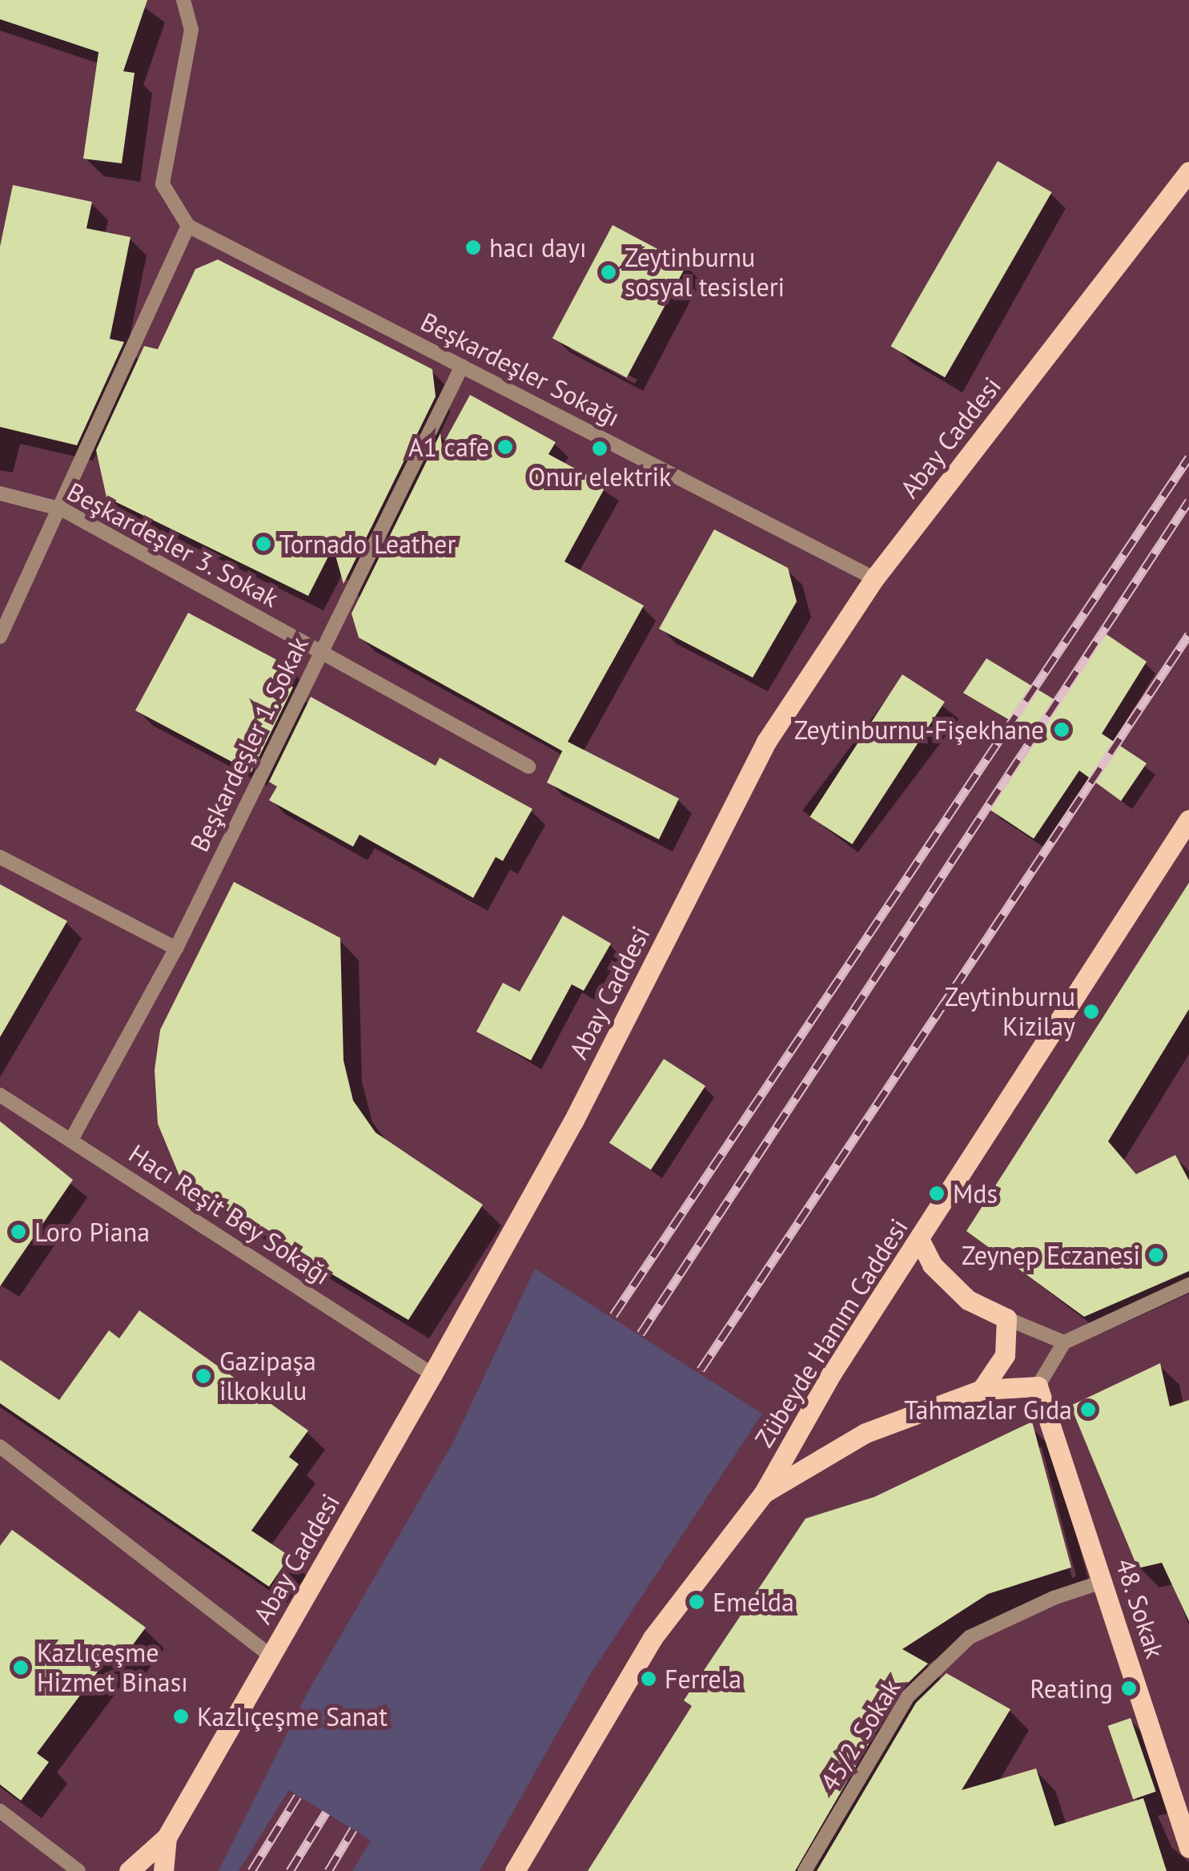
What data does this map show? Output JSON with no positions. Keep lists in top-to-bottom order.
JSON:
{
  "streets": {
    "main road": ["Abay Caddesi", "Zübeyde Hanım Caddesi", "48. Sokak"],
    "street": [
      "Beşkardeşler Sokağı",
      "Beşkardeşler 3. Sokak",
      "Beşkardeşler 1. Sokak",
      "Hacı Reşit Bey Sokağı",
      "45/2. Sokak"
    ]
  },
  "crossings": [
    ["Beşkardeşler Sokağı", "Abay Caddesi"],
    ["Beşkardeşler Sokağı", "Beşkardeşler 1. Sokak"],
    ["Abay Caddesi", "Hacı Reşit Bey Sokağı"],
    ["Beşkardeşler 3. Sokak", "Beşkardeşler 1. Sokak"],
    ["Beşkardeşler 1. Sokak", "Hacı Reşit Bey Sokağı"],
    ["48. Sokak", "45/2. Sokak"]
  ],
  "places": [
    "hacı dayı",
    "Zeytinburnu sosyal tesisleri",
    "A1 cafe",
    "Onur elektrik",
    "Tornado Leather",
    "Zeytinburnu-Fişekhane",
    "Zeytinburnu Kizilay",
    "Mds",
    "Loro Piana",
    "Zeynep Eczanesi",
    "Gazipaşa ilkokulu",
    "Tahmazlar Gıda",
    "Emelda",
    "Kazlıçeşme Hizmet Binası",
    "Ferrela",
    "Reating",
    "Kazlıçeşme Sanat"
  ]
}
